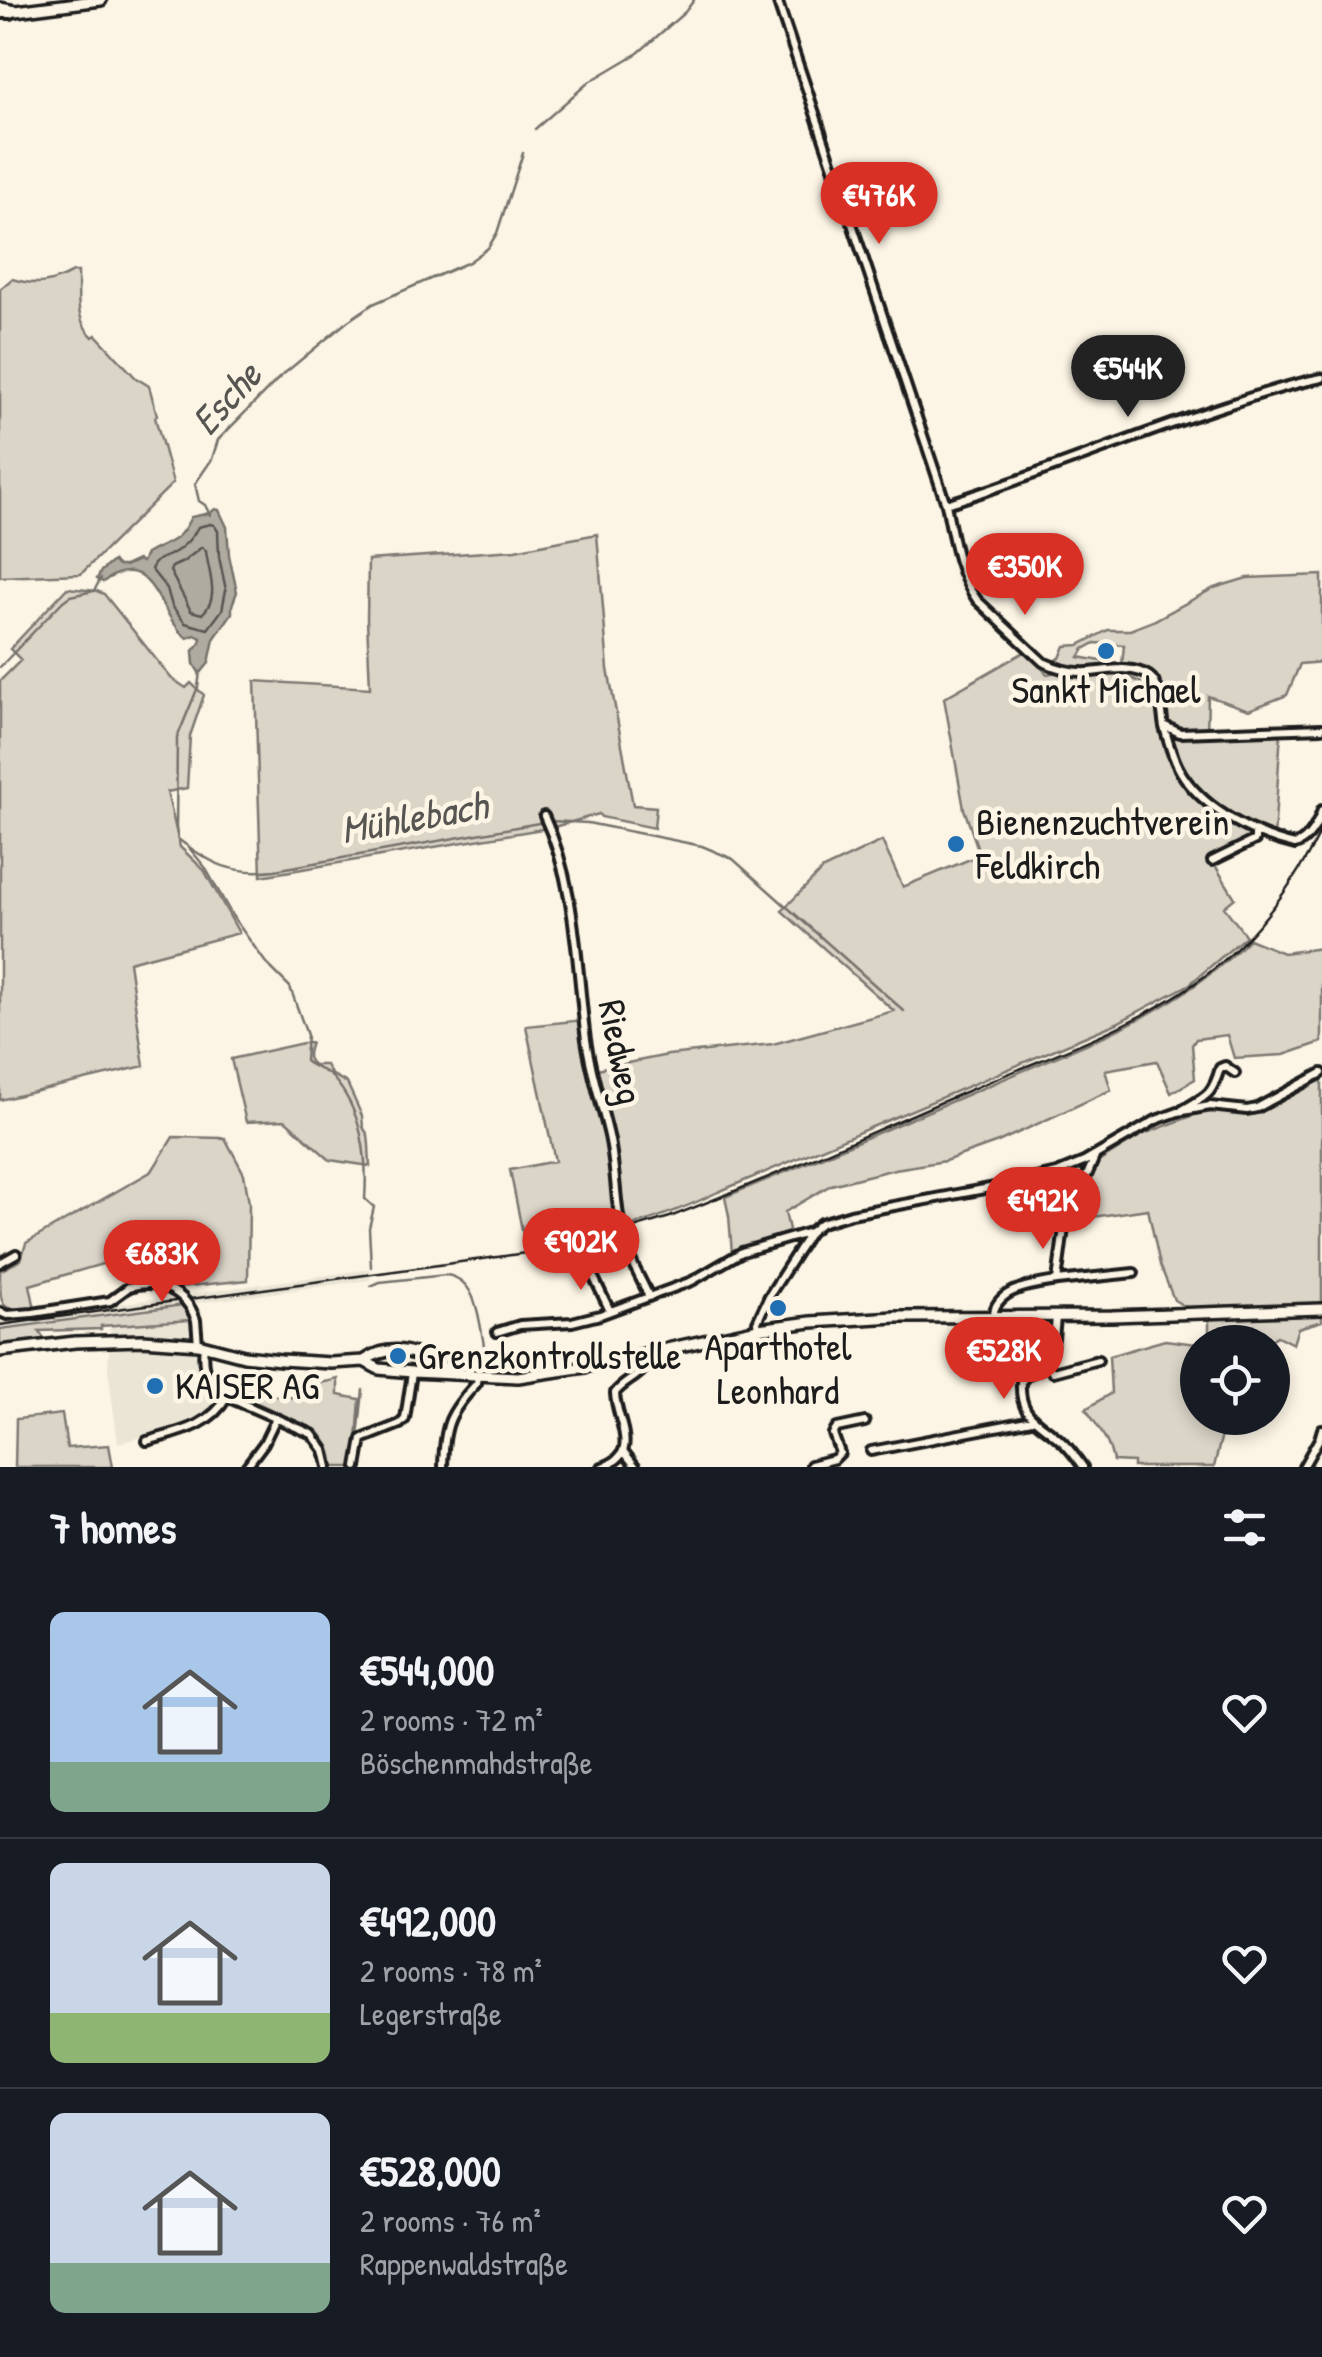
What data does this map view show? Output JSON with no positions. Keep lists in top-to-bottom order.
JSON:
{
  "streets": {
    "street": ["Riedweg"]
  },
  "water": ["Esche", "Mühlebach"],
  "places": [
    "Sankt Michael",
    "Bienenzuchtverein Feldkirch",
    "Aparthotel Leonhard",
    "Grenzkontrollstelle",
    "KAISER AG"
  ],
  "page": {
    "price": [
      "€476K",
      "€544K",
      "€350K",
      "€492K",
      "€902K",
      "€683K",
      "€528K"
    ],
    "heading": "7 homes",
    "list": [
      {
        "name": "€544,000",
        "note": "2 rooms · 72 m² · Böschenmahdstraße"
      },
      {
        "name": "€492,000",
        "note": "2 rooms · 78 m² · Legerstraße"
      },
      {
        "name": "€528,000",
        "note": "2 rooms · 76 m² · Rappenwaldstraße"
      }
    ]
  }
}
